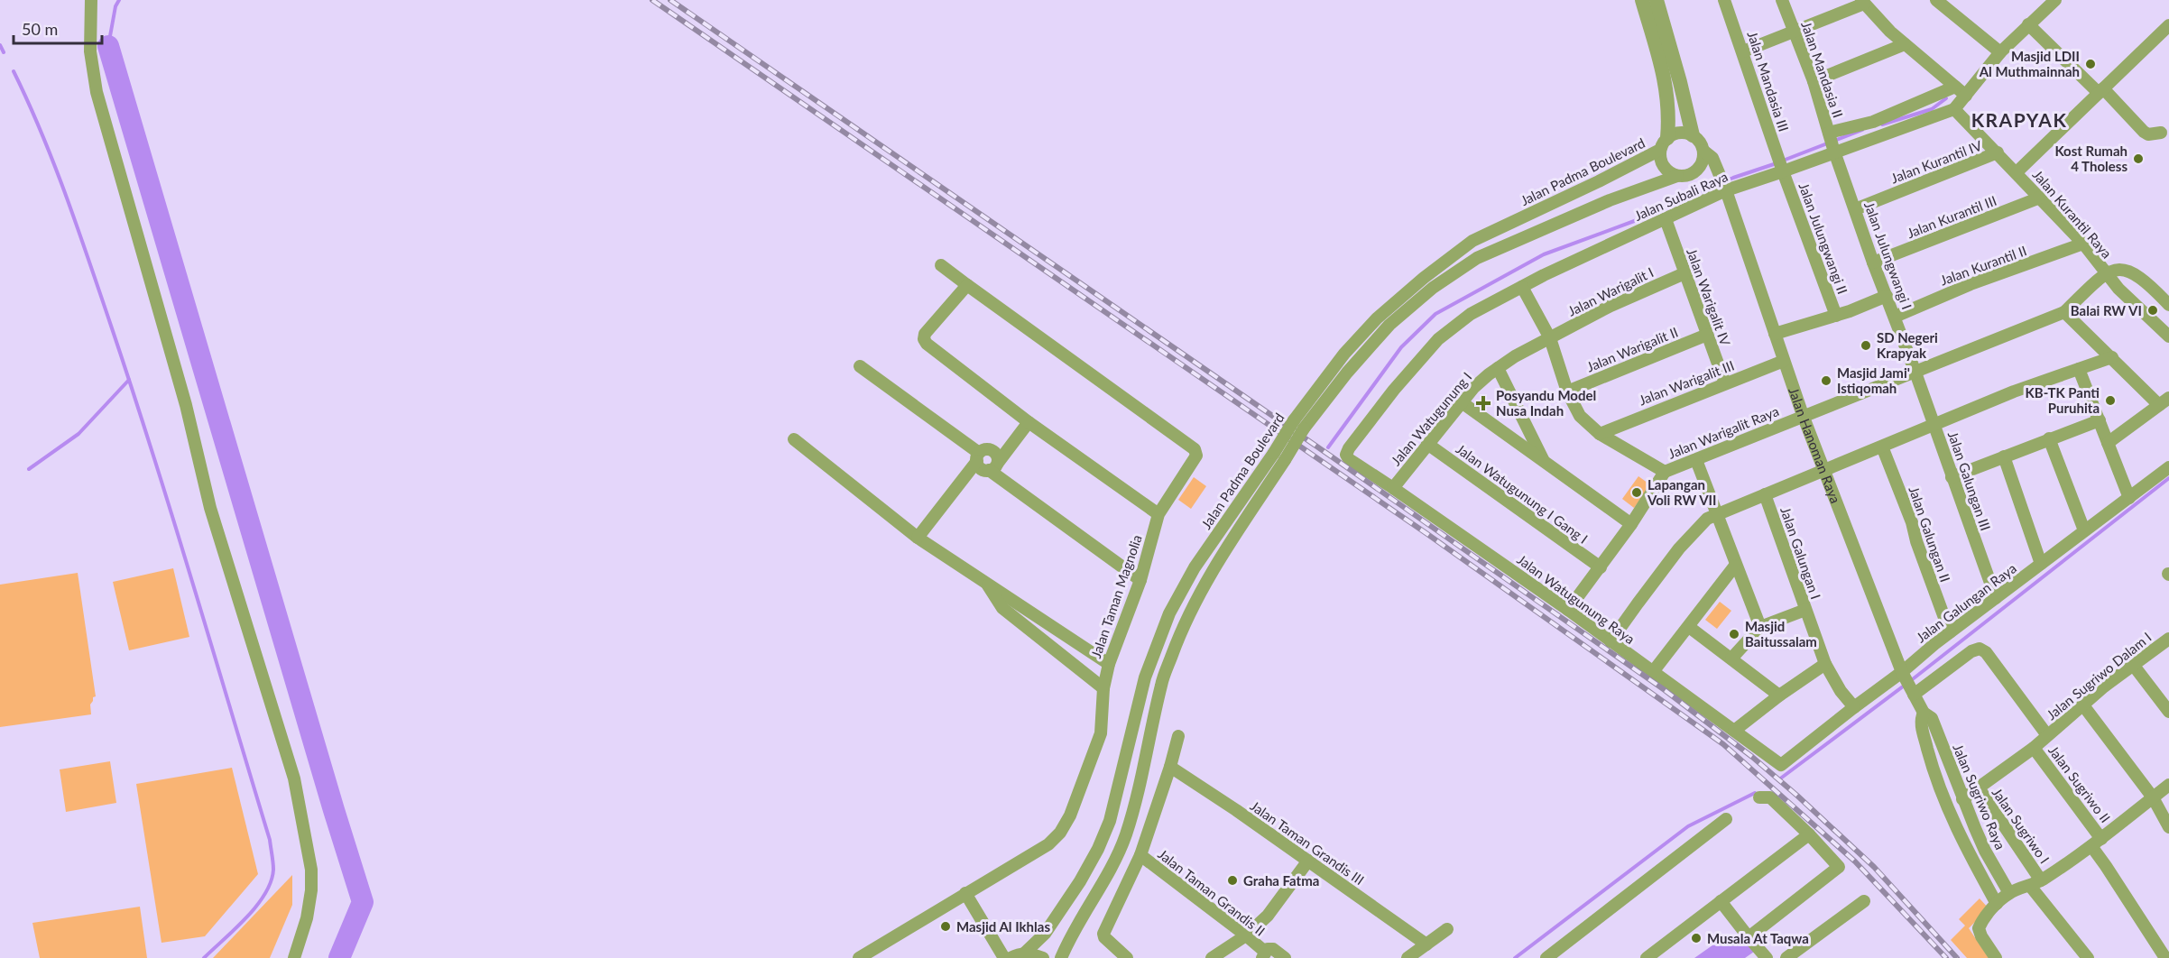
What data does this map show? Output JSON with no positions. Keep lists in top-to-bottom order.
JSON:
{
  "streets": {
    "street": [
      "Jalan Mandasia II",
      "Jalan Mandasia III",
      "Jalan Kurantil IV",
      "Jalan Padma Boulevard",
      "Jalan Subali Raya",
      "Jalan Kurantil Raya",
      "Jalan Kurantil III",
      "Jalan Julungwangi II",
      "Jalan Julungwangi I",
      "Jalan Kurantil II",
      "Jalan Warigalit I",
      "Jalan Warigalit IV",
      "Jalan Warigalit II",
      "Jalan Warigalit III",
      "Jalan Watugunung I",
      "Jalan Warigalit Raya",
      "Jalan Hanoman Raya",
      "Jalan Galungan III",
      "Jalan Watugunung I Gang I",
      "Jalan Galungan II",
      "Jalan Galungan I",
      "Jalan Taman Magnolia",
      "Jalan Watugunung Raya",
      "Jalan Galungan Raya",
      "Jalan Sugriwo Dalam I",
      "Jalan Sugriwo II",
      "Jalan Sugriwo Raya",
      "Jalan Sugriwo I",
      "Jalan Taman Grandis III",
      "Jalan Taman Grandis II"
    ]
  },
  "crossings": [
    ["Jalan Mandasia II", "Jalan Subali Raya"],
    ["Jalan Mandasia II", "Jalan Julungwangi I"],
    ["Jalan Mandasia III", "Jalan Subali Raya"],
    ["Jalan Mandasia III", "Jalan Julungwangi II"],
    ["Jalan Kurantil IV", "Jalan Kurantil Raya"],
    ["Jalan Kurantil IV", "Jalan Julungwangi I"],
    ["Jalan Padma Boulevard", "Jalan Hanoman Raya"],
    ["Jalan Subali Raya", "Jalan Kurantil Raya"],
    ["Jalan Subali Raya", "Jalan Julungwangi II"],
    ["Jalan Subali Raya", "Jalan Julungwangi I"],
    ["Jalan Subali Raya", "Jalan Warigalit IV"],
    ["Jalan Subali Raya", "Jalan Warigalit Raya"],
    ["Jalan Subali Raya", "Jalan Hanoman Raya"],
    ["Jalan Subali Raya", "Jalan Watugunung Raya"],
    ["Jalan Kurantil Raya", "Jalan Kurantil III"],
    ["Jalan Kurantil Raya", "Jalan Kurantil II"],
    ["Jalan Kurantil Raya", "Jalan Warigalit Raya"],
    ["Jalan Kurantil III", "Jalan Julungwangi I"],
    ["Jalan Julungwangi I", "Jalan Kurantil II"],
    ["Jalan Julungwangi I", "Jalan Warigalit Raya"],
    ["Jalan Julungwangi I", "Jalan Galungan III"],
    ["Jalan Warigalit I", "Jalan Warigalit IV"],
    ["Jalan Warigalit I", "Jalan Watugunung I"],
    ["Jalan Warigalit I", "Jalan Warigalit Raya"],
    ["Jalan Warigalit IV", "Jalan Warigalit II"],
    ["Jalan Warigalit IV", "Jalan Warigalit III"],
    ["Jalan Warigalit II", "Jalan Warigalit Raya"],
    ["Jalan Warigalit III", "Jalan Warigalit Raya"],
    ["Jalan Warigalit III", "Jalan Hanoman Raya"],
    ["Jalan Watugunung I", "Jalan Warigalit Raya"],
    ["Jalan Watugunung I", "Jalan Watugunung I Gang I"],
    ["Jalan Watugunung I", "Jalan Watugunung Raya"],
    ["Jalan Warigalit Raya", "Jalan Hanoman Raya"],
    ["Jalan Warigalit Raya", "Jalan Galungan III"],
    ["Jalan Hanoman Raya", "Jalan Galungan Raya"],
    ["Jalan Hanoman Raya", "Jalan Sugriwo Dalam I"],
    ["Jalan Hanoman Raya", "Jalan Sugriwo Raya"],
    ["Jalan Galungan III", "Jalan Galungan Raya"],
    ["Jalan Galungan II", "Jalan Galungan Raya"],
    ["Jalan Galungan I", "Jalan Galungan Raya"],
    ["Jalan Watugunung Raya", "Jalan Galungan Raya"],
    ["Jalan Sugriwo Dalam I", "Jalan Sugriwo II"],
    ["Jalan Sugriwo Dalam I", "Jalan Sugriwo Raya"],
    ["Jalan Sugriwo Dalam I", "Jalan Sugriwo I"]
  ],
  "districts": ["KRAPYAK"],
  "places": {
    "other": [
      "Masjid LDII Al Muthmainnah",
      "Kost Rumah 4 Tholess",
      "Balai RW VI",
      "SD Negeri Krapyak",
      "Masjid Jami' Istiqomah",
      "KB-TK Panti Puruhita",
      "Lapangan Voli RW VII",
      "Masjid Baitussalam",
      "Graha Fatma",
      "Masjid Al Ikhlas",
      "Musala At Taqwa"
    ],
    "health": ["Posyandu Model Nusa Indah"]
  },
  "scale_bar": "50 m"
}
